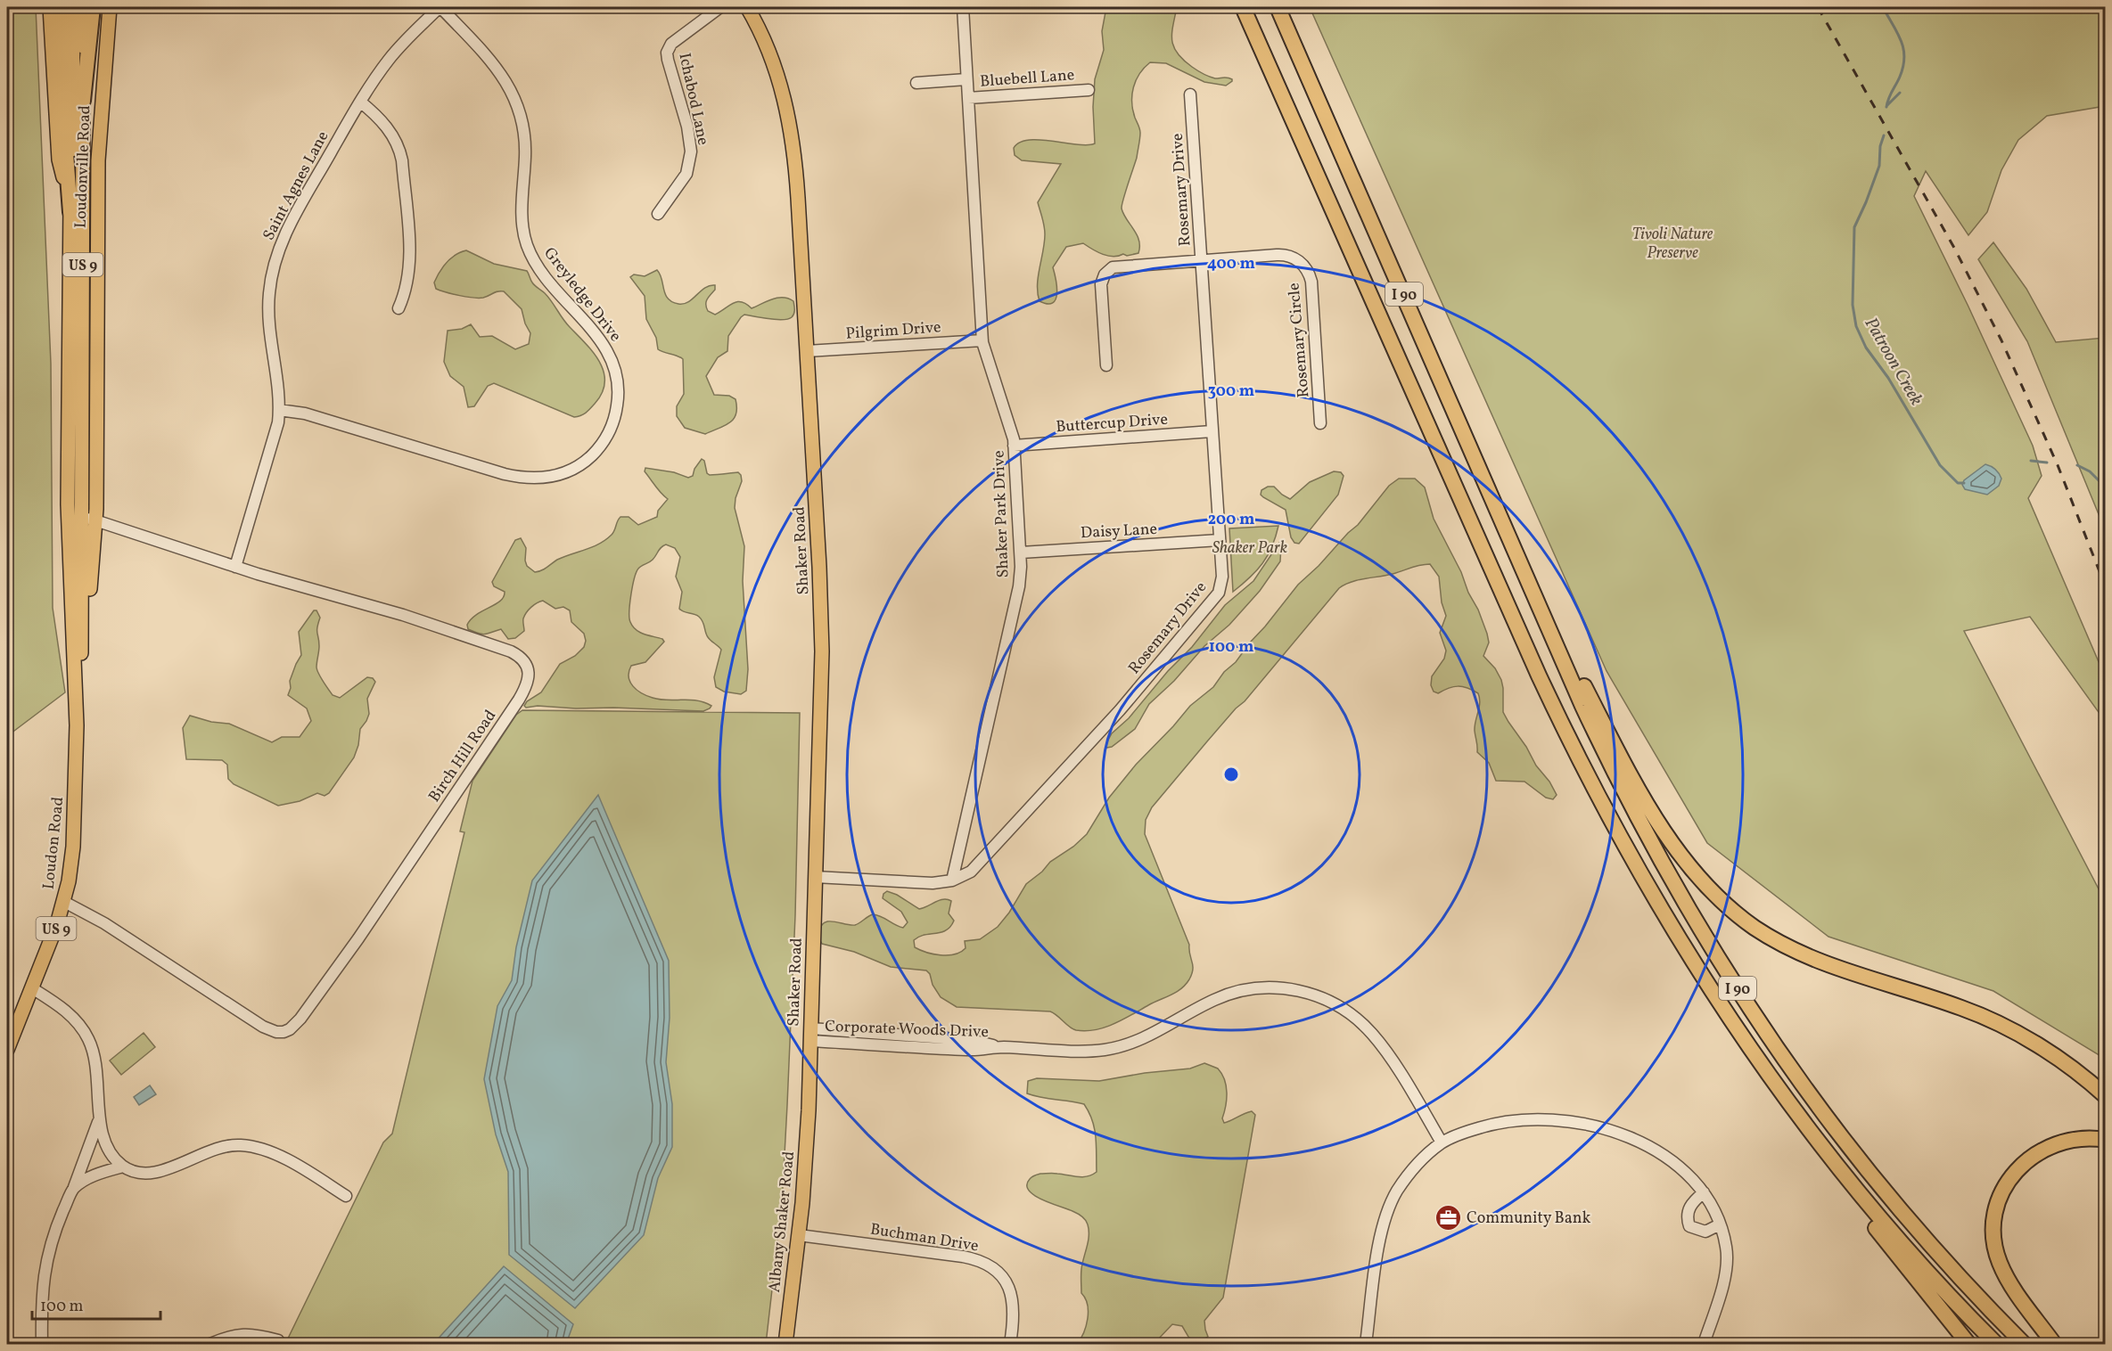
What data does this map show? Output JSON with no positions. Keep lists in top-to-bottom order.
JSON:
{
  "streets": {
    "highway": ["I 90"],
    "main road": [
      "Loudonville Road",
      "US 9",
      "Shaker Road",
      "Loudon Road",
      "Albany Shaker Road"
    ],
    "street": [
      "Bluebell Lane",
      "Ichabod Lane",
      "Saint Agnes Lane",
      "Rosemary Drive",
      "Greyledge Drive",
      "Pilgrim Drive",
      "Rosemary Circle",
      "Buttercup Drive",
      "Shaker Park Drive",
      "Daisy Lane",
      "Birch Hill Road",
      "Corporate Woods Drive",
      "Buchman Drive"
    ]
  },
  "crossings": [
    ["Bluebell Lane", "Shaker Park Drive"],
    ["Loudonville Road", "US 9"],
    ["Loudonville Road", "Birch Hill Road"],
    ["Saint Agnes Lane", "Greyledge Drive"],
    ["Saint Agnes Lane", "Birch Hill Road"],
    ["Rosemary Drive", "Rosemary Circle"],
    ["Rosemary Drive", "Buttercup Drive"],
    ["Rosemary Drive", "Shaker Park Drive"],
    ["Rosemary Drive", "Daisy Lane"],
    ["US 9", "Birch Hill Road"],
    ["US 9", "Loudon Road"],
    ["Pilgrim Drive", "Shaker Park Drive"],
    ["Pilgrim Drive", "Shaker Road"],
    ["Buttercup Drive", "Shaker Park Drive"],
    ["Shaker Park Drive", "Daisy Lane"],
    ["Shaker Road", "Corporate Woods Drive"],
    ["Shaker Road", "Albany Shaker Road"],
    ["Birch Hill Road", "Loudon Road"],
    ["Albany Shaker Road", "Buchman Drive"]
  ],
  "water": ["Patroon Creek"],
  "parks": ["Tivoli Nature Preserve", "Shaker Park"],
  "places": {
    "office": ["Community Bank"]
  },
  "scale_bar": "100 m",
  "rings": [
    "400 m",
    "300 m",
    "200 m",
    "100 m"
  ]
}
